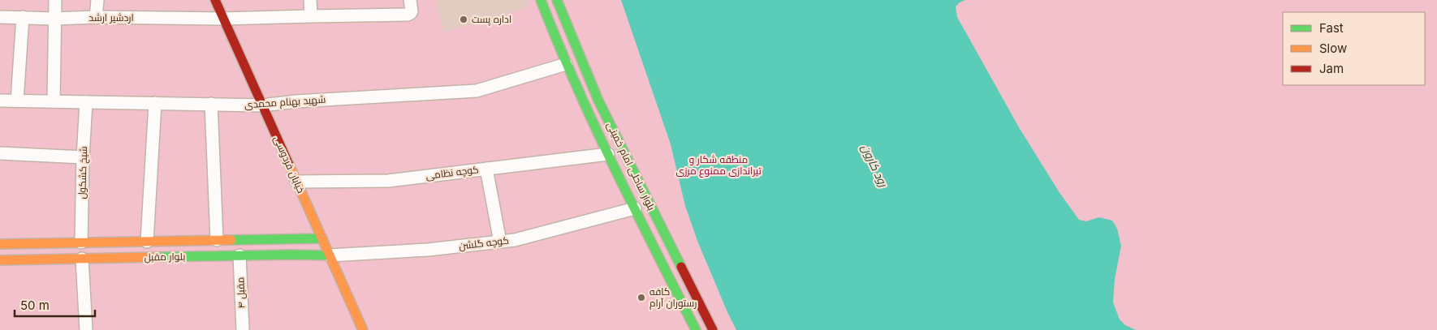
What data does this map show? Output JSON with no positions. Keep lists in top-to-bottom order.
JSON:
{
  "streets": {
    "main road": ["خیابان فردوسی", "بلوار ساحلی امام خمینی", "بلوار مقبل"],
    "street": [
      "اردشیر ارشد",
      "شهید بهنام محمدی",
      "شیخ کشکول",
      "کوچه نظامی",
      "کوچه گلشن",
      "مقبل ۴"
    ]
  },
  "crossings": [
    ["اردشیر ارشد", "خیابان فردوسی"],
    ["شهید بهنام محمدی", "خیابان فردوسی"],
    ["شهید بهنام محمدی", "بلوار ساحلی امام خمینی"],
    ["شهید بهنام محمدی", "شیخ کشکول"],
    ["خیابان فردوسی", "کوچه نظامی"],
    ["خیابان فردوسی", "کوچه گلشن"],
    ["خیابان فردوسی", "بلوار مقبل"],
    ["بلوار ساحلی امام خمینی", "کوچه نظامی"],
    ["بلوار ساحلی امام خمینی", "کوچه گلشن"],
    ["شیخ کشکول", "بلوار مقبل"],
    ["کوچه گلشن", "بلوار مقبل"],
    ["بلوار مقبل", "مقبل ۴"]
  ],
  "water": ["رود کارون"],
  "parks": ["منطقه شکار و تیراندازی ممنوع مرزی"],
  "places": ["اداره پست", "کافه رستوران آرام"],
  "legend": ["Fast", "Slow", "Jam"],
  "scale_bar": "50 m"
}
